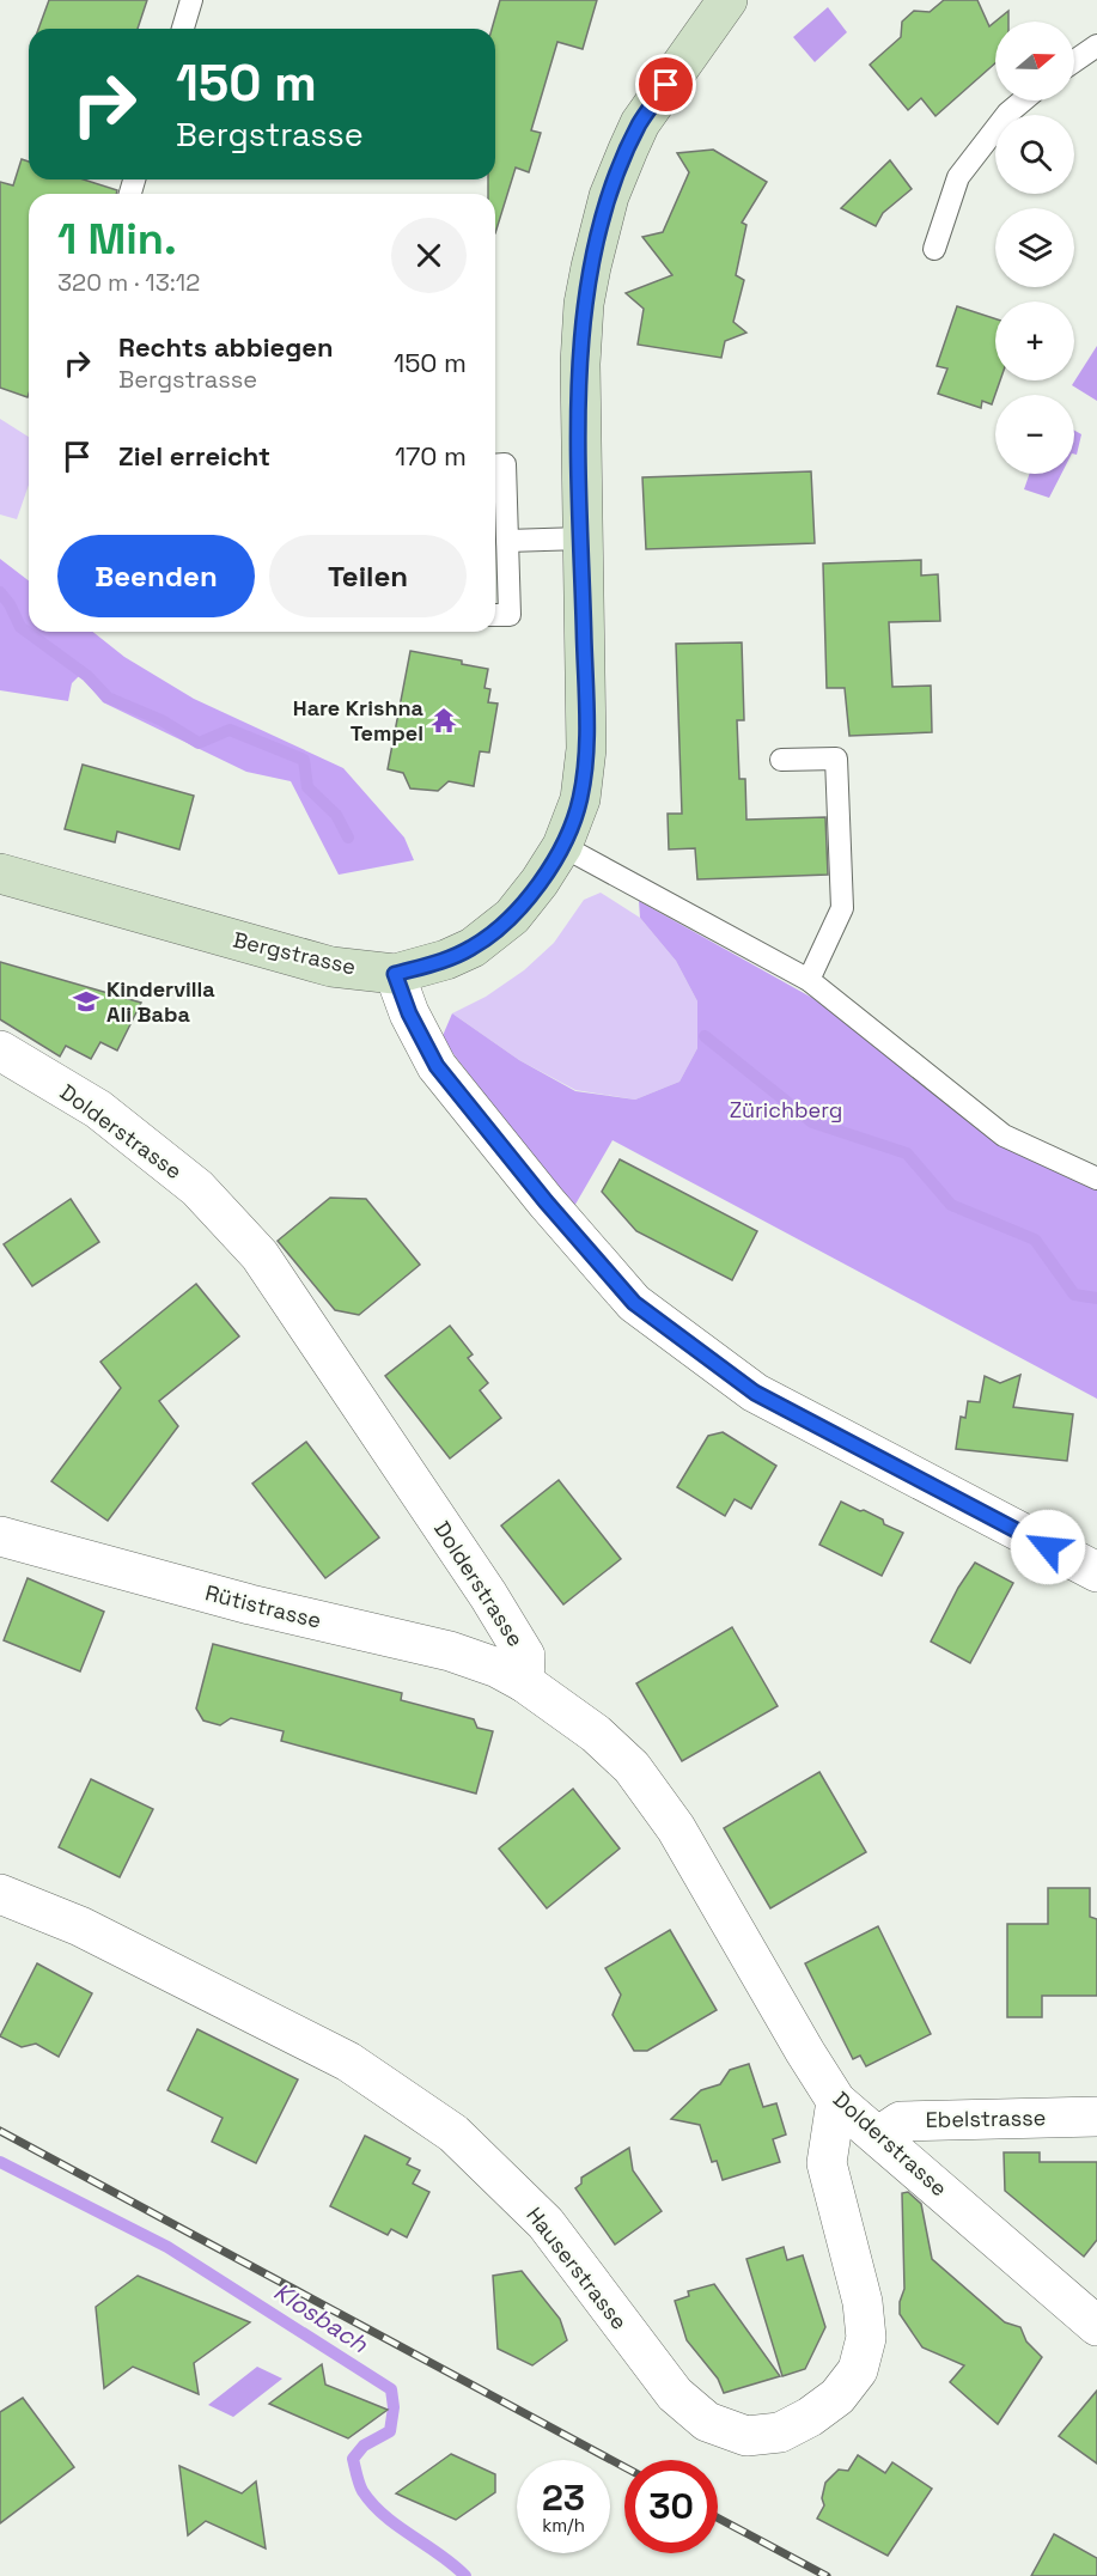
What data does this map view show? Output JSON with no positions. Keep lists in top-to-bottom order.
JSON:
{
  "streets": {
    "main road": ["Bergstrasse"],
    "street": [
      "Dolderstrasse",
      "Rütistrasse",
      "Ebelstrasse",
      "Hauserstrasse"
    ]
  },
  "crossings": [
    ["Dolderstrasse", "Rütistrasse"],
    ["Dolderstrasse", "Ebelstrasse"],
    ["Dolderstrasse", "Hauserstrasse"]
  ],
  "water": ["Klosbach"],
  "parks": ["Zürichberg"],
  "places": {
    "temple": ["Hare Krishna Tempel"],
    "school or university": ["Kindervilla Ali Baba"]
  },
  "north": "right",
  "page": {
    "map_buttons": ["+", "−"],
    "turn": ["150 m", "Bergstrasse"],
    "heading": ["1 Min.", "320 m · 13:12"],
    "list": [
      {
        "name": "Rechts abbiegen",
        "note": "Bergstrasse",
        "value": "150 m"
      },
      {
        "name": "Ziel erreicht",
        "value": "170 m"
      }
    ],
    "buttons": ["Beenden", "Teilen"],
    "speed": "23 km/h",
    "limit": "30"
  }
}
